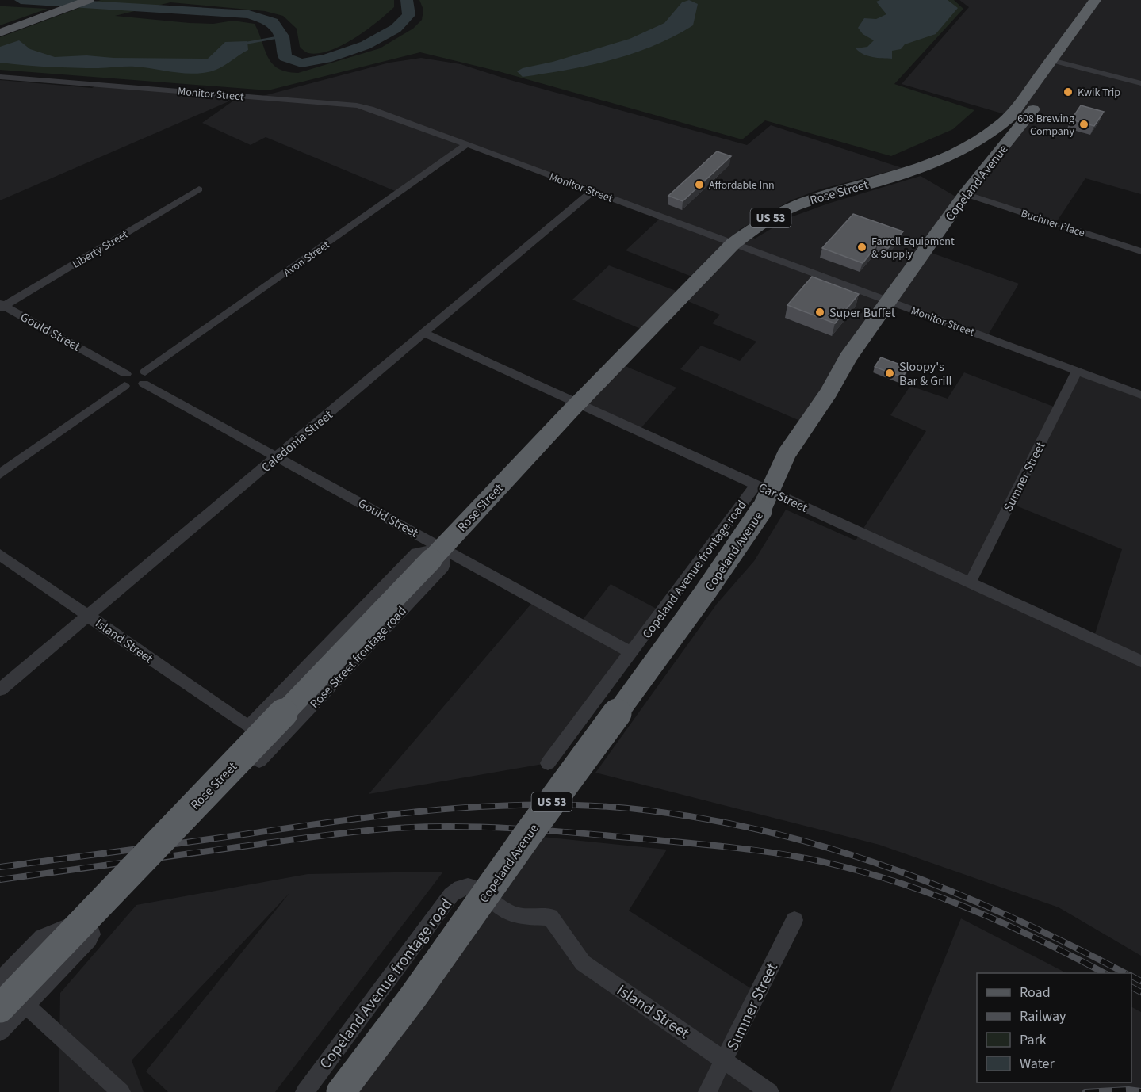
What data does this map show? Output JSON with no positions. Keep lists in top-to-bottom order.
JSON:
{
  "streets": {
    "highway": ["Copeland Avenue", "Rose Street", "US 53"],
    "street": [
      "Monitor Street",
      "Buchner Place",
      "Liberty Street",
      "Avon Street",
      "Gould Street",
      "Caledonia Street",
      "Sumner Street",
      "Car Street",
      "Copeland Avenue frontage road",
      "Island Street",
      "Rose Street frontage road"
    ]
  },
  "crossings": [
    ["Monitor Street", "Copeland Avenue"],
    ["Monitor Street", "Rose Street"],
    ["Monitor Street", "Avon Street"],
    ["Monitor Street", "Caledonia Street"],
    ["Monitor Street", "Sumner Street"],
    ["Copeland Avenue", "Buchner Place"],
    ["Copeland Avenue", "Car Street"],
    ["Copeland Avenue", "Copeland Avenue frontage road"],
    ["Rose Street", "US 53"],
    ["Rose Street", "Gould Street"],
    ["Rose Street", "Car Street"],
    ["Rose Street", "Island Street"],
    ["Rose Street", "Rose Street frontage road"],
    ["Liberty Street", "Gould Street"],
    ["Avon Street", "Gould Street"],
    ["Gould Street", "Caledonia Street"],
    ["Gould Street", "Copeland Avenue frontage road"],
    ["Gould Street", "Island Street"],
    ["Gould Street", "Rose Street frontage road"],
    ["Caledonia Street", "Car Street"],
    ["Caledonia Street", "Island Street"],
    ["Sumner Street", "Car Street"],
    ["Sumner Street", "Island Street"],
    ["Car Street", "Copeland Avenue frontage road"],
    ["Copeland Avenue frontage road", "Island Street"],
    ["Island Street", "Rose Street frontage road"]
  ],
  "places": [
    "Kwik Trip",
    "608 Brewing Company",
    "Affordable Inn",
    "Farrell Equipment & Supply",
    "Super Buffet",
    "Sloopy's Bar & Grill"
  ],
  "legend": [
    "Road",
    "Railway",
    "Park",
    "Water"
  ]
}
